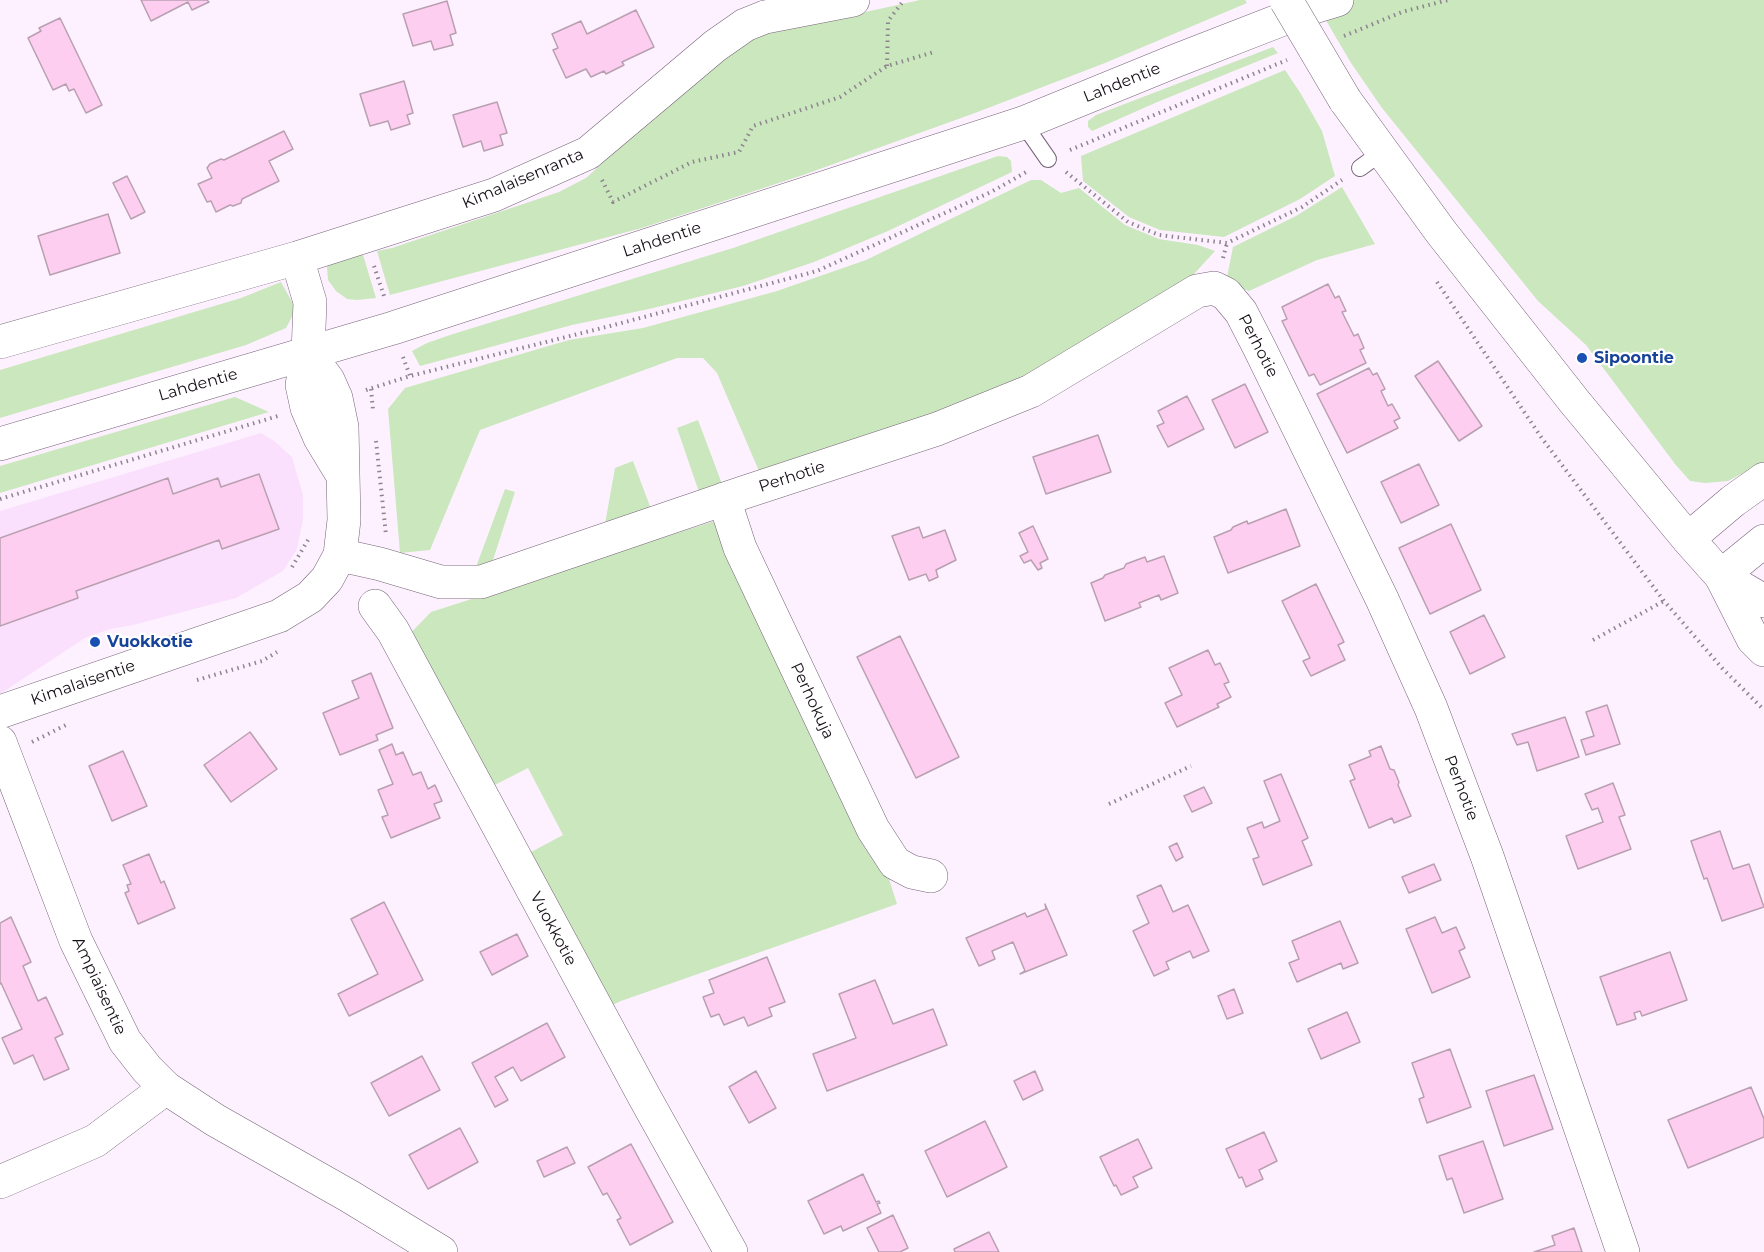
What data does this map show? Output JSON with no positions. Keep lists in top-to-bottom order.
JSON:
{
  "streets": {
    "street": [
      "Lahdentie",
      "Kimalaisenranta",
      "Perhotie",
      "Kimalaisentie",
      "Perhokuja",
      "Vuokkotie",
      "Ampiaisentie"
    ]
  },
  "crossings": [
    ["Lahdentie", "Kimalaisentie"],
    ["Perhotie", "Kimalaisentie"],
    ["Perhotie", "Perhokuja"]
  ],
  "places": ["Sipoontie", "Vuokkotie"]
}
